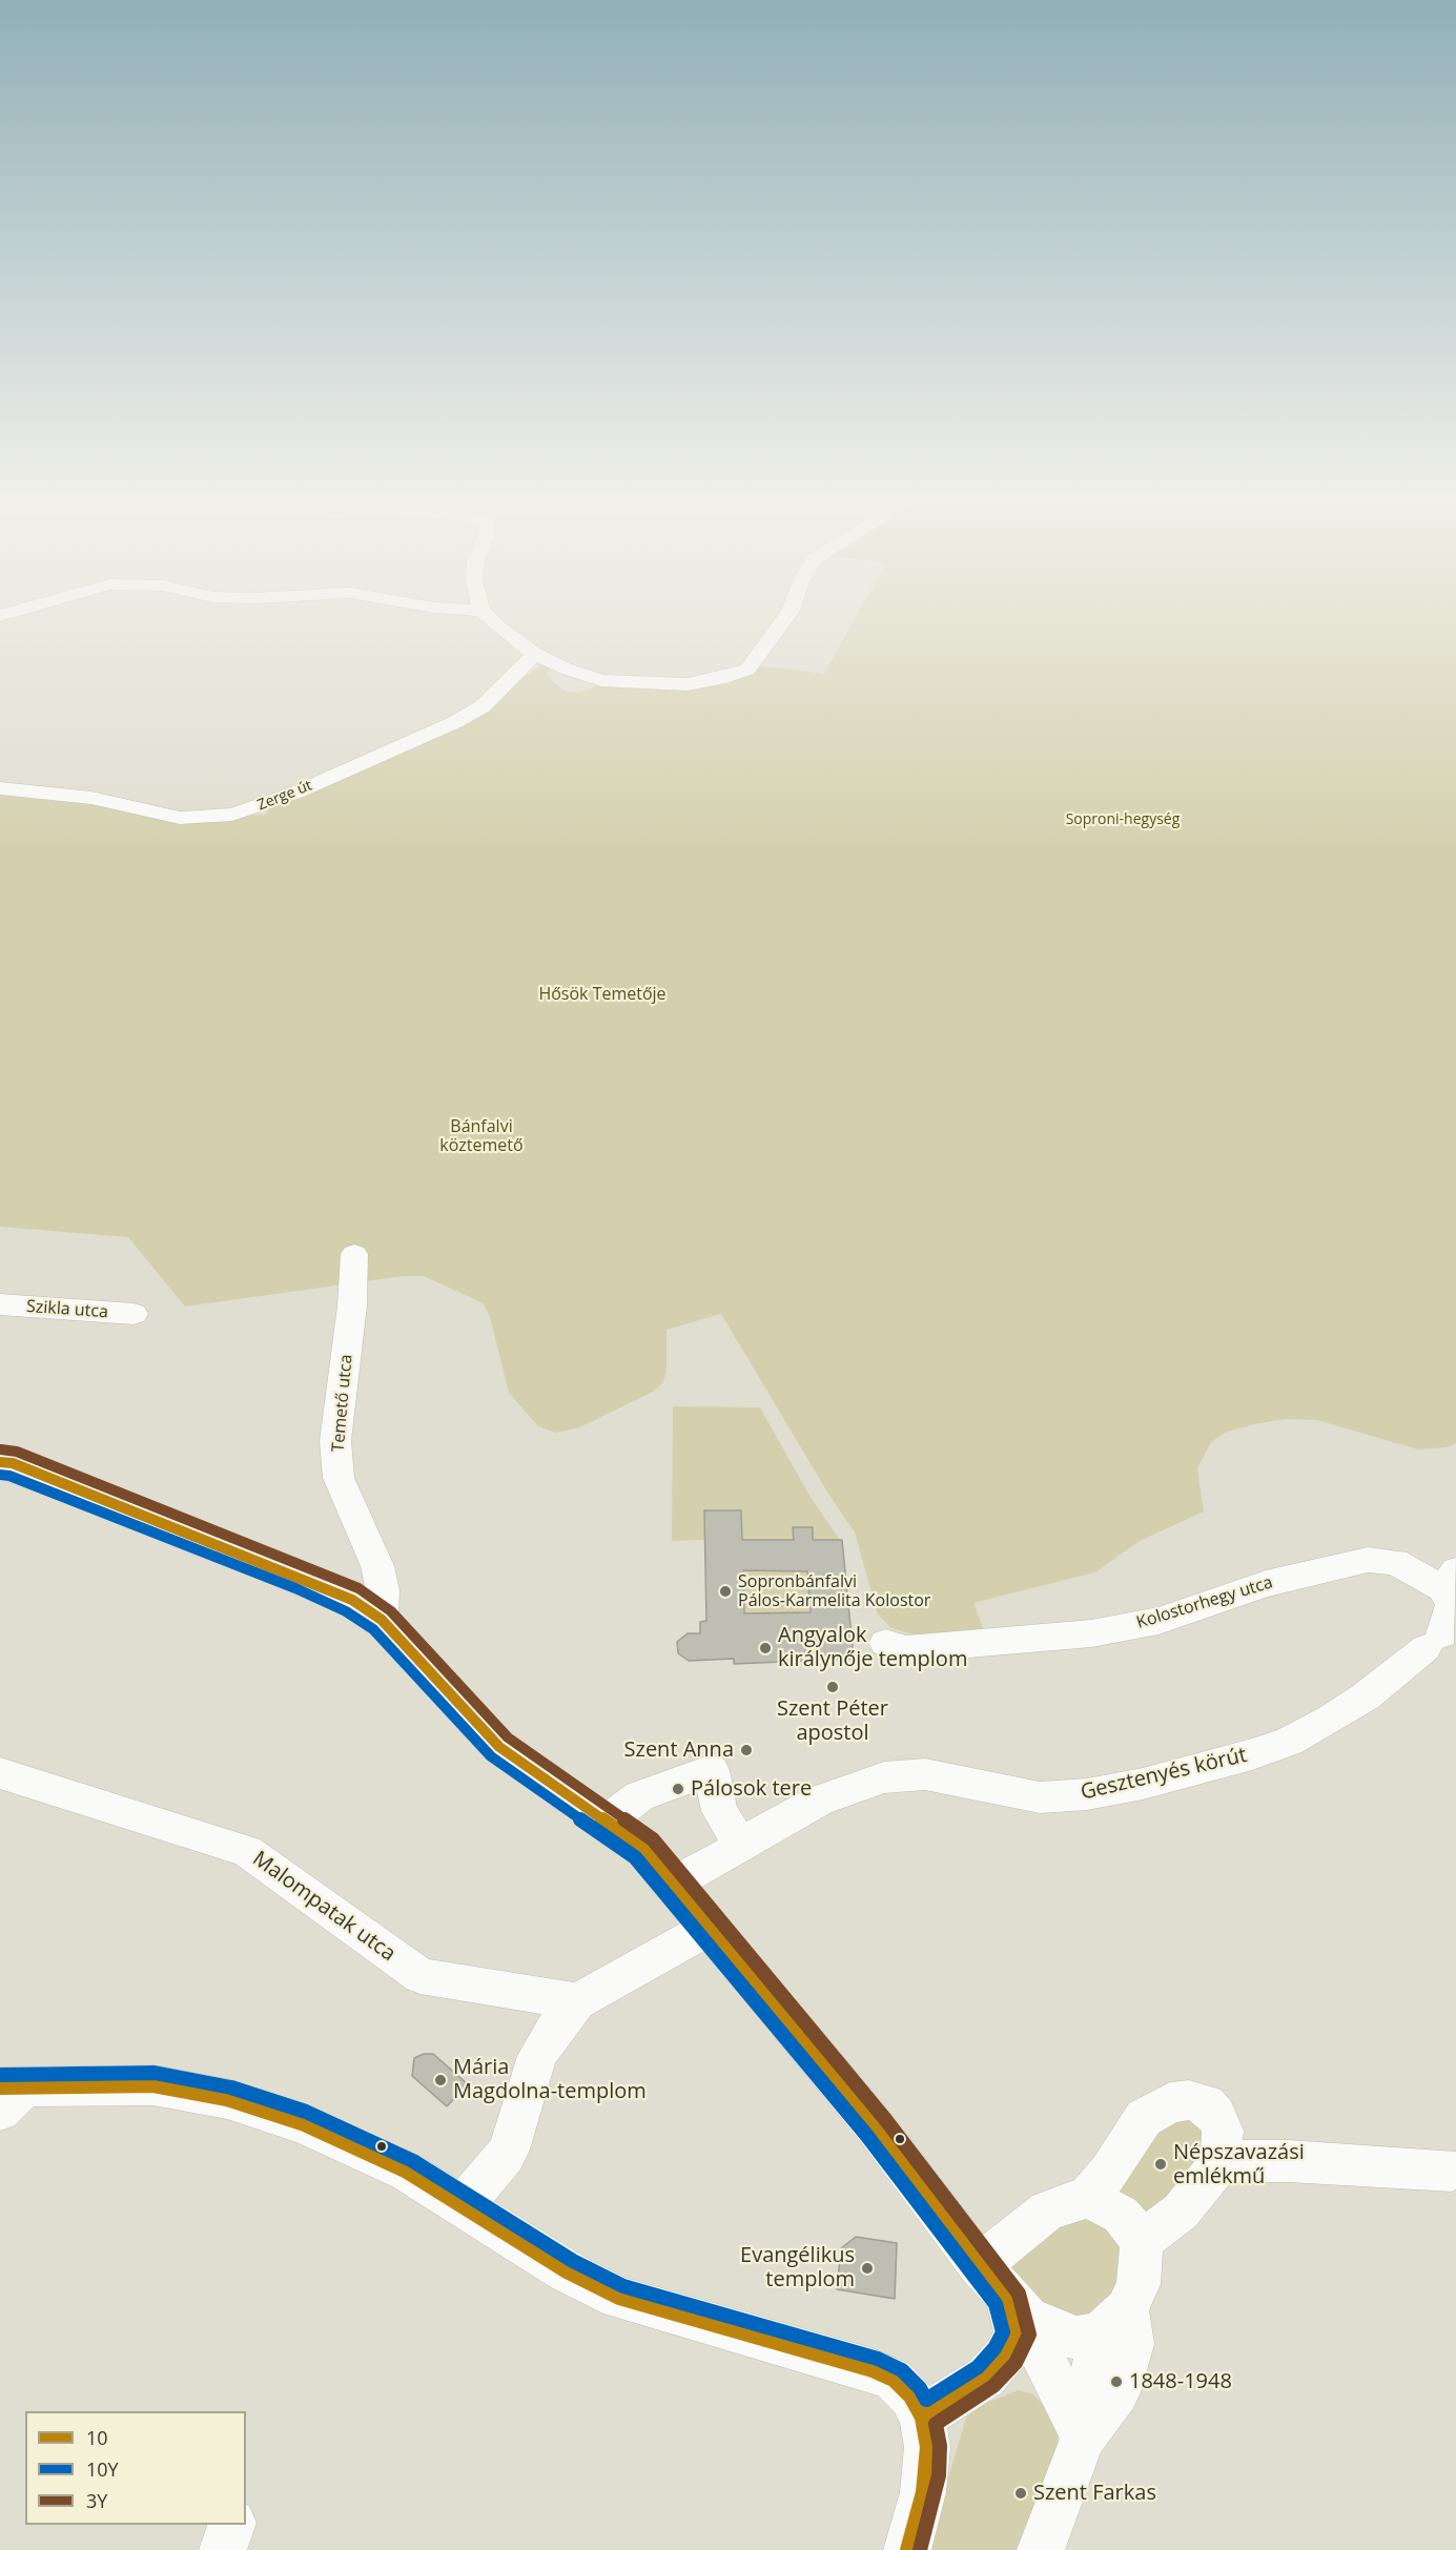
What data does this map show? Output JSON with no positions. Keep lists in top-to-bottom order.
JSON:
{
  "streets": {
    "street": [
      "Zerge út",
      "Szikla utca",
      "Temető utca",
      "Kolostorhegy utca",
      "Gesztenyés körút",
      "Malompatak utca"
    ]
  },
  "crossings": [
    ["Kolostorhegy utca", "Gesztenyés körút"]
  ],
  "parks": ["Soproni-hegység", "Hősök Temetője", "Bánfalvi köztemető"],
  "places": [
    "Sopronbánfalvi Pálos-Karmelita Kolostor",
    "Angyalok királynője templom",
    "Szent Péter apostol",
    "Szent Anna",
    "Pálosok tere",
    "Mária Magdolna-templom",
    "Népszavazási emlékmű",
    "Evangélikus templom",
    "1848-1948",
    "Szent Farkas"
  ],
  "lines": ["transit line 3Y", "transit line 10", "transit line 10Y"],
  "legend": ["10", "10Y", "3Y"]
}
